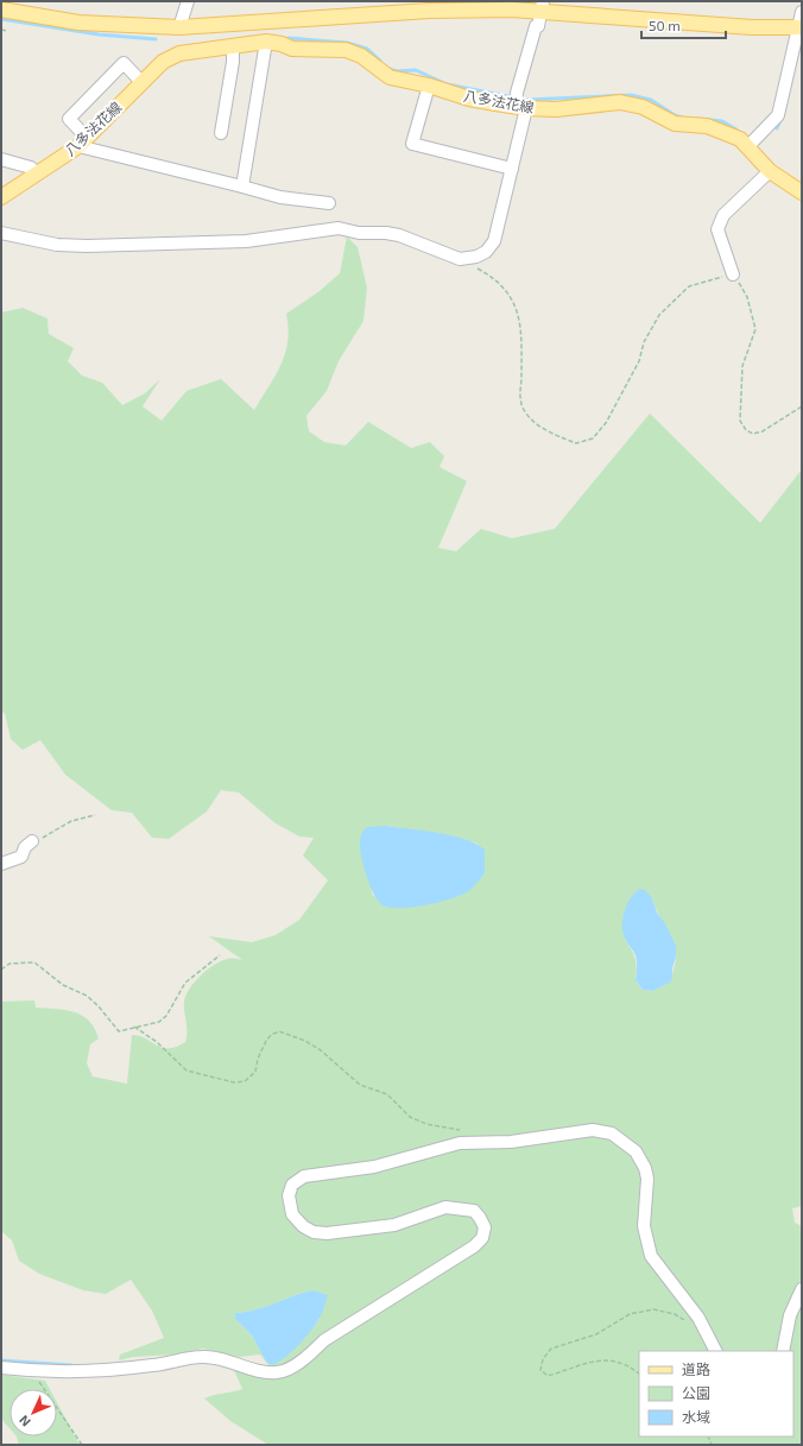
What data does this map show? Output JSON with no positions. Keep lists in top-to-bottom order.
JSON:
{
  "streets": {
    "main road": ["八多法花線"]
  },
  "legend": ["道路", "公園", "水域"],
  "scale_bar": "50 m",
  "north": "bottom left"
}
